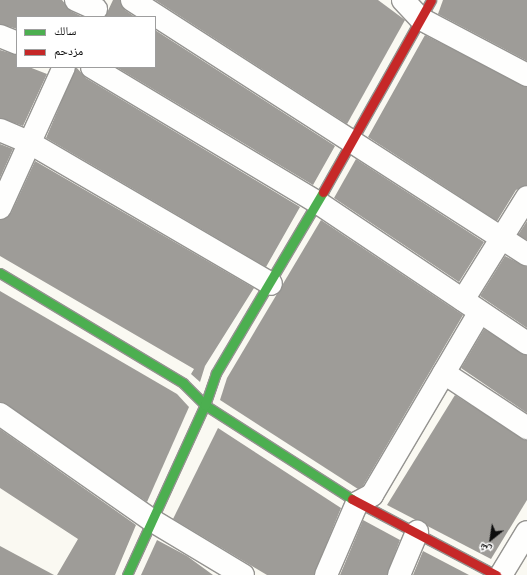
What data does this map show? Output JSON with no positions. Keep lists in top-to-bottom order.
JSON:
{
  "legend": ["سالك", "مزدحم"],
  "north": "bottom left"
}
